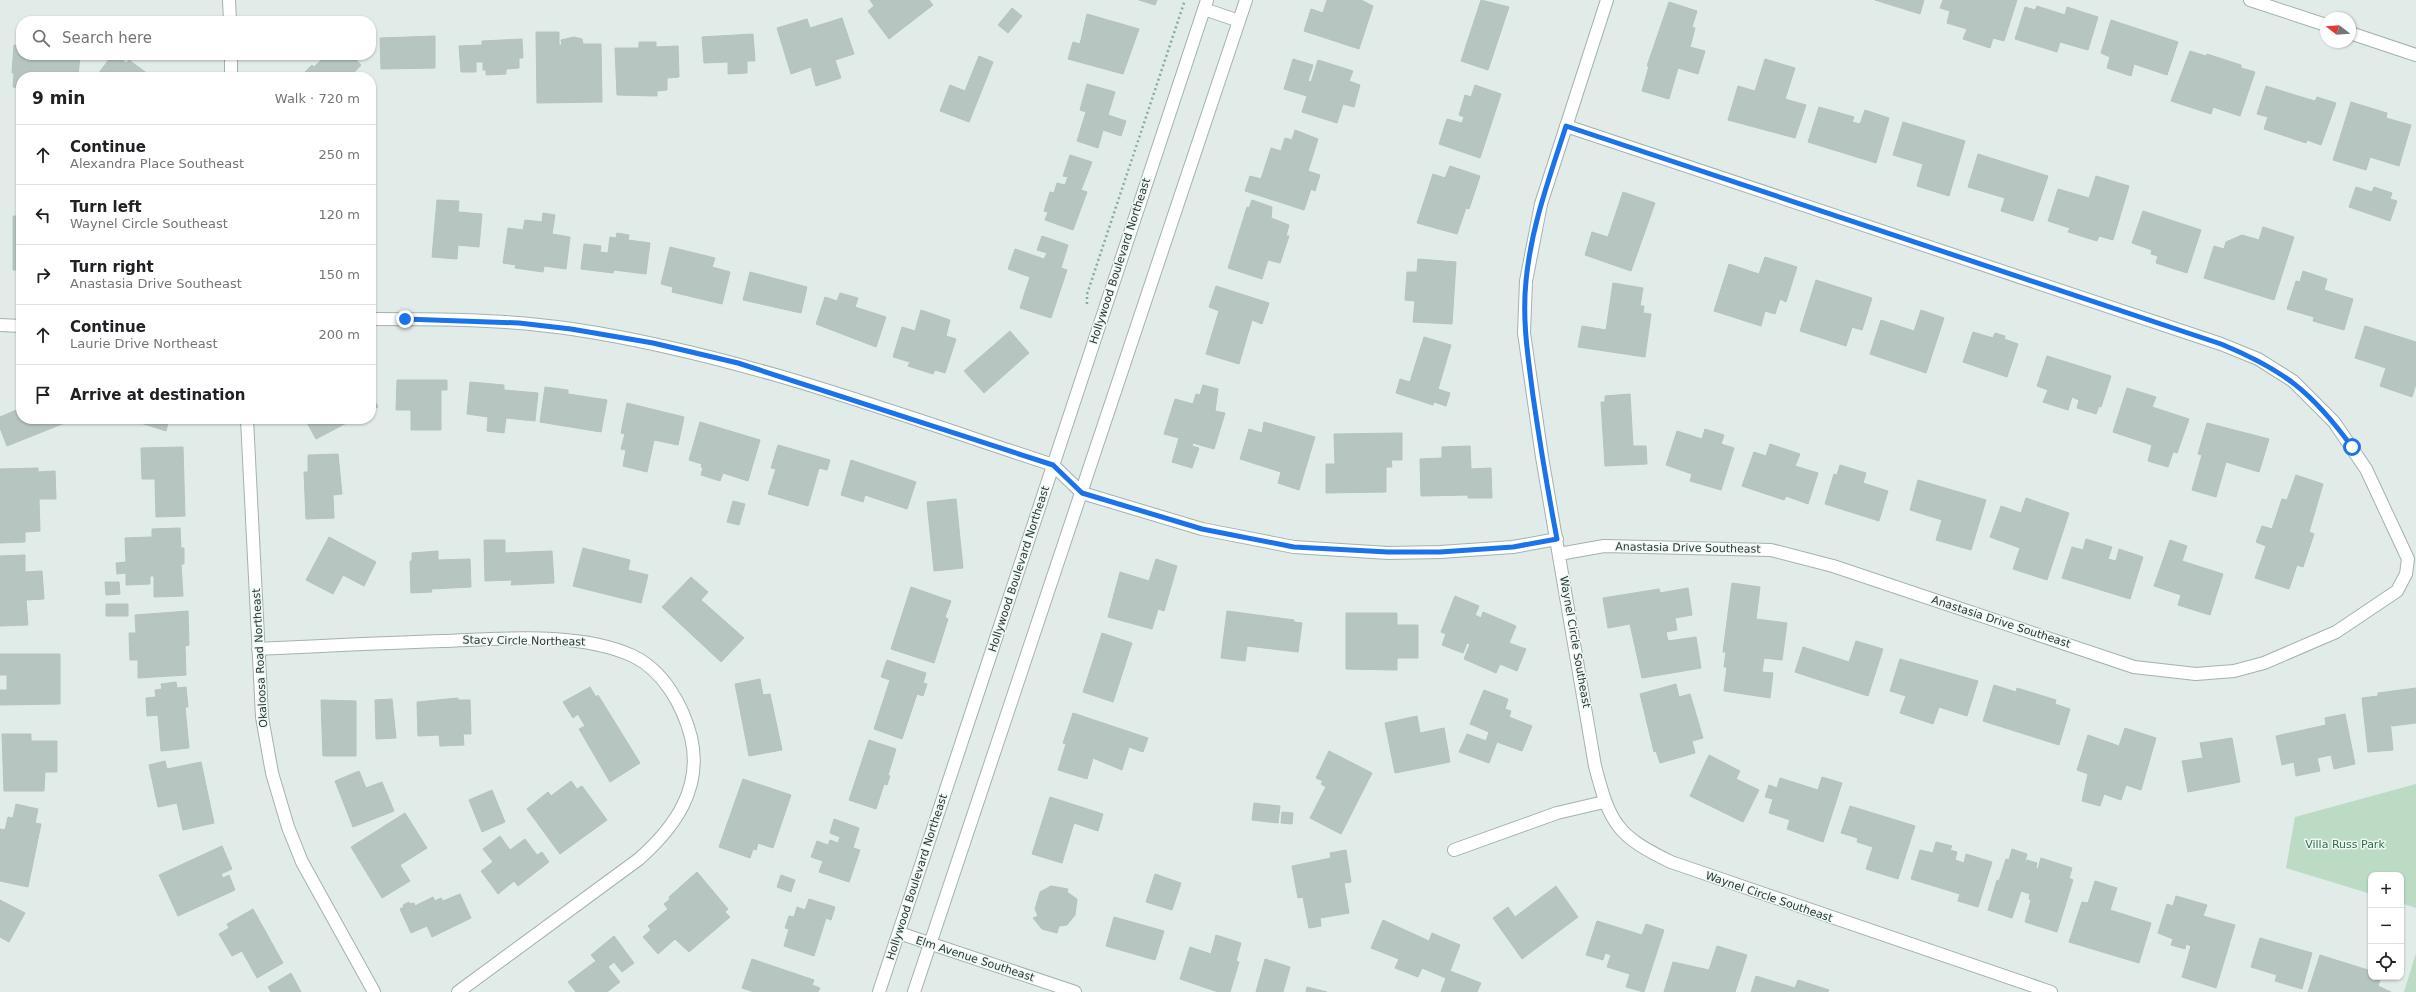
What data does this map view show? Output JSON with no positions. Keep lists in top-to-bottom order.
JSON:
{
  "streets": {
    "street": [
      "Hollywood Boulevard Northeast",
      "Anastasia Drive Southeast",
      "Stacy Circle Northeast",
      "Waynel Circle Southeast",
      "Okaloosa Road Northeast",
      "Elm Avenue Southeast"
    ]
  },
  "crossings": [
    ["Hollywood Boulevard Northeast", "Elm Avenue Southeast"],
    ["Anastasia Drive Southeast", "Waynel Circle Southeast"],
    ["Stacy Circle Northeast", "Okaloosa Road Northeast"]
  ],
  "parks": ["Villa Russ Park"],
  "north": "left",
  "page": {
    "search": "Search here",
    "heading": ["9 min", "Walk · 720 m"],
    "list": [
      ["Continue", "Alexandra Place Southeast", "250 m"],
      ["Turn left", "Waynel Circle Southeast", "120 m"],
      ["Turn right", "Anastasia Drive Southeast", "150 m"],
      ["Continue", "Laurie Drive Northeast", "200 m"],
      "Arrive at destination"
    ],
    "map_buttons": ["+", "−"]
  }
}
